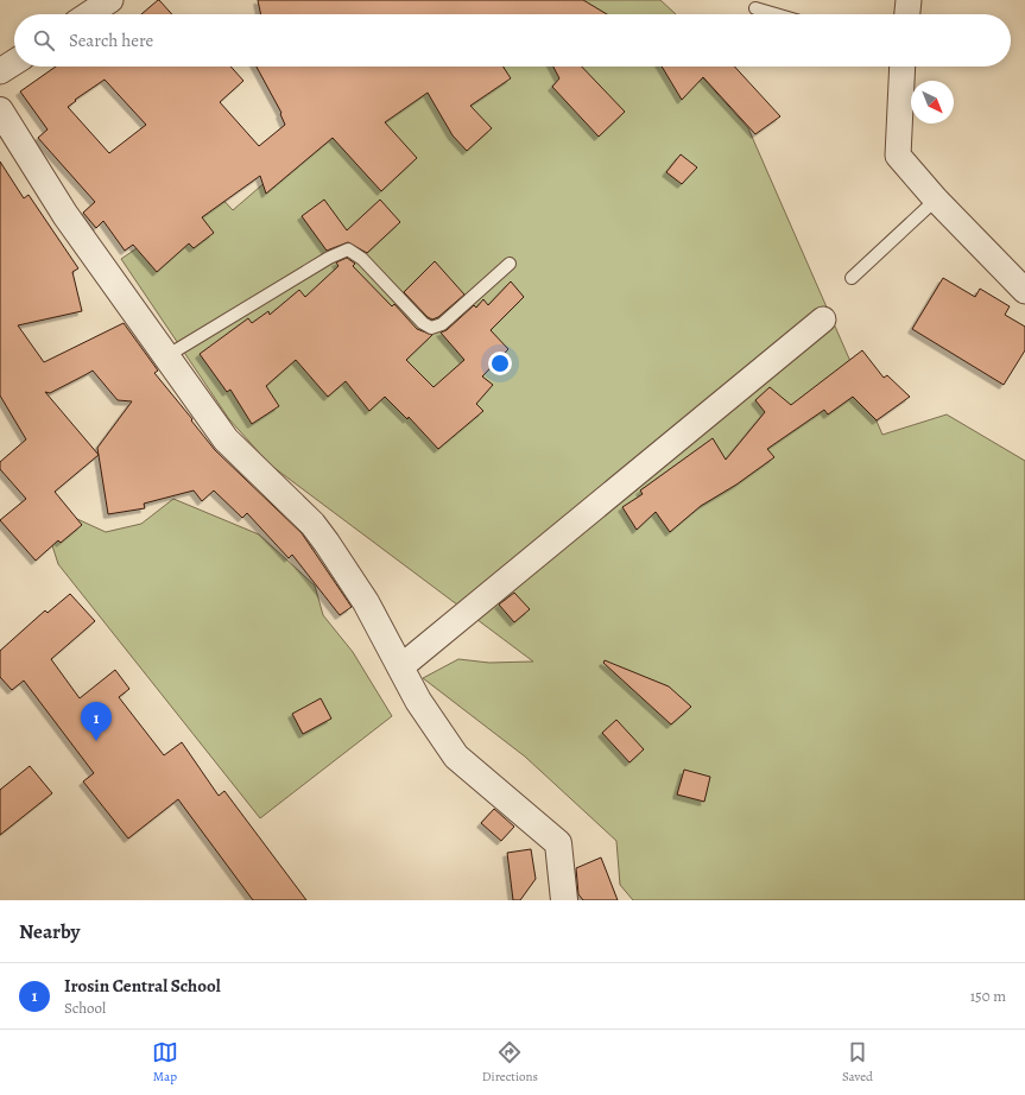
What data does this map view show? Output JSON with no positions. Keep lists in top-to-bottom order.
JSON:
{
  "north": "bottom right",
  "page": {
    "search": "Search here",
    "pins": "1",
    "heading": "Nearby",
    "list": [
      {
        "mark": "1",
        "name": "Irosin Central School",
        "note": "School",
        "value": "150 m"
      }
    ],
    "nav": ["Map", "Directions", "Saved"]
  }
}
